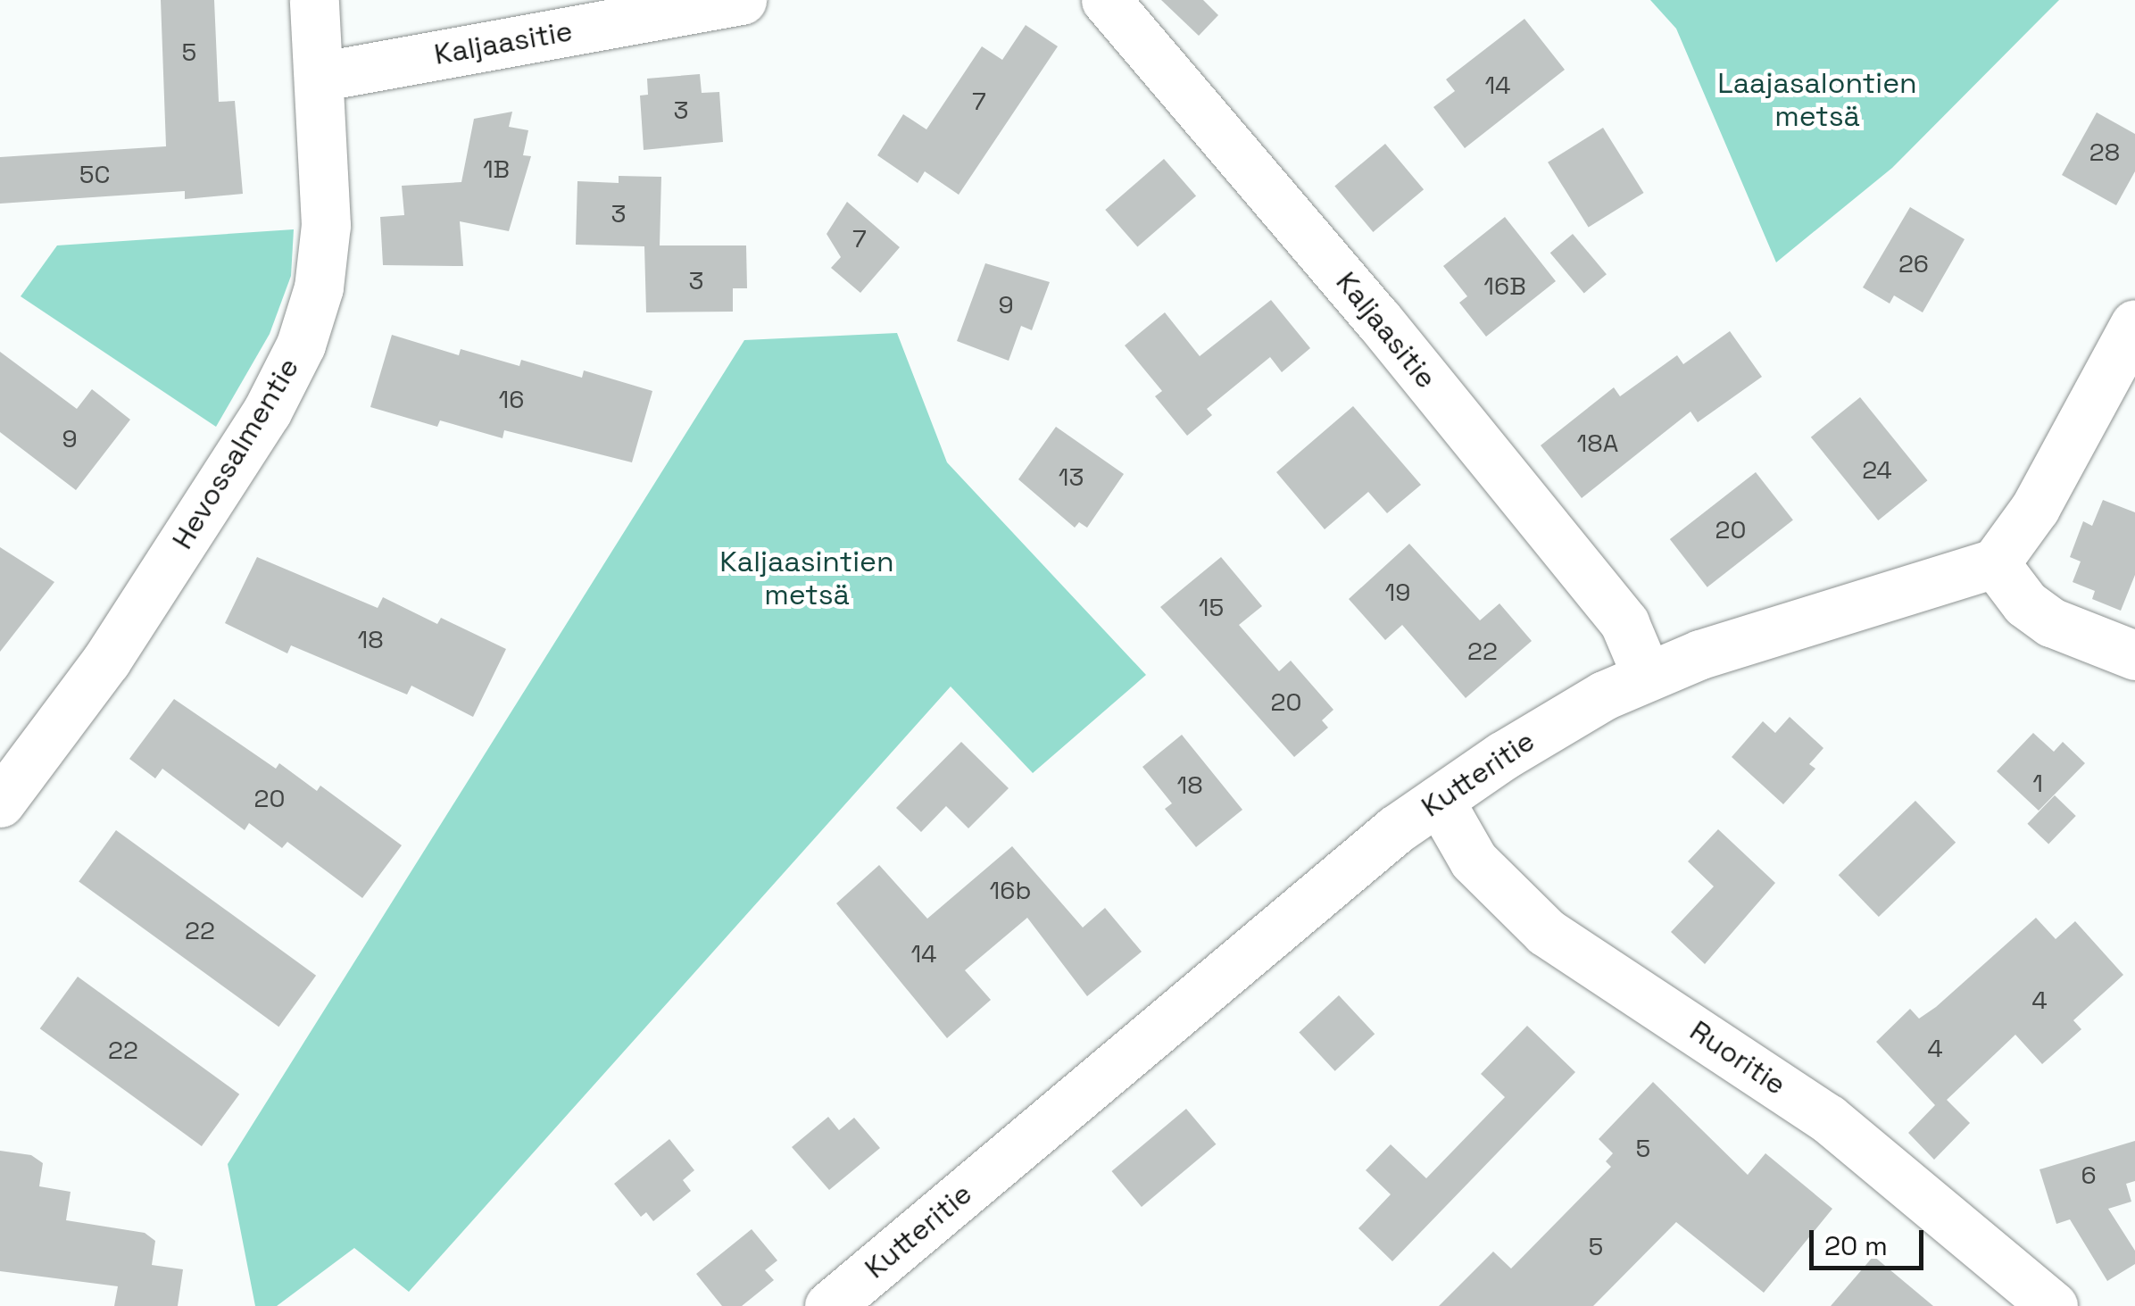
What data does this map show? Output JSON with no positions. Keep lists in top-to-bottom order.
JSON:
{
  "streets": {
    "street": [
      "Kaljaasitie",
      "Hevossalmentie",
      "Kutteritie",
      "Ruoritie"
    ]
  },
  "crossings": [
    ["Kaljaasitie", "Hevossalmentie"],
    ["Kaljaasitie", "Kutteritie"],
    ["Kutteritie", "Ruoritie"]
  ],
  "parks": ["Laajasalontien metsä", "Kaljaasintien metsä"],
  "house_numbers": [
    "5",
    "14",
    "7",
    "3",
    "28",
    "1B",
    "5C",
    "3",
    "7",
    "26",
    "3",
    "16B",
    "9",
    "16",
    "9",
    "18A",
    "24",
    "13",
    "20",
    "19",
    "15",
    "18",
    "22",
    "20",
    "1",
    "18",
    "20",
    "16b",
    "22",
    "14",
    "4",
    "4",
    "22",
    "5",
    "6",
    "5"
  ],
  "scale_bar": "20 m"
}
